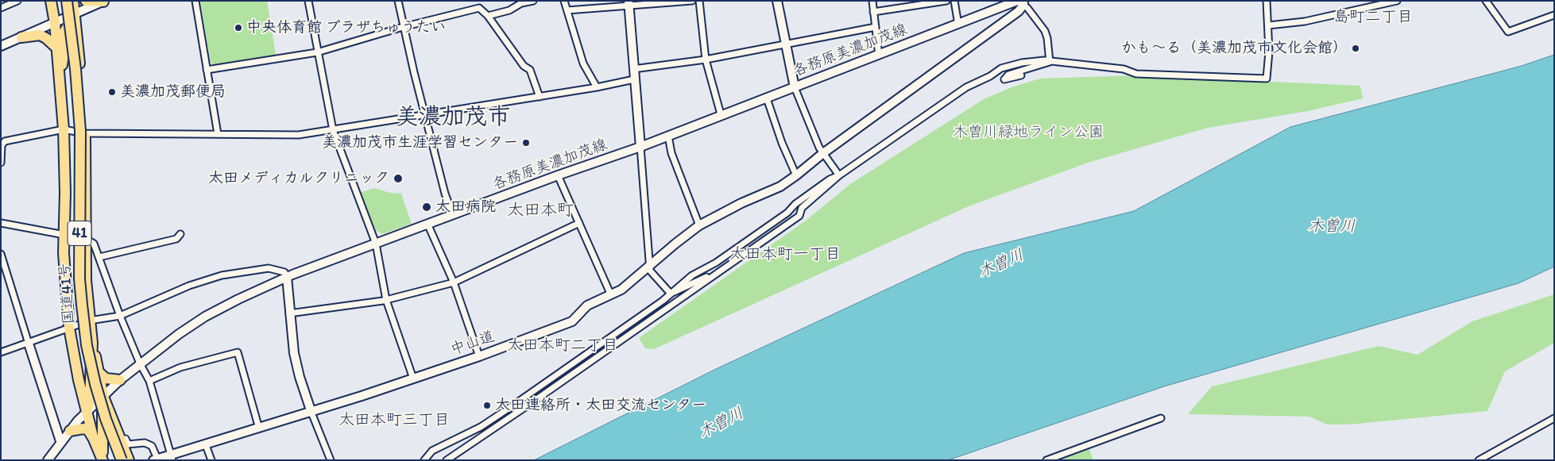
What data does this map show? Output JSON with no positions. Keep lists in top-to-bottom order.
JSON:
{
  "streets": {
    "highway": ["41", "国道41号"],
    "street": ["各務原美濃加茂線", "中山道"]
  },
  "districts": [
    "島町二丁目",
    "美濃加茂市",
    "太田本町",
    "太田本町一丁目",
    "太田本町二丁目",
    "太田本町三丁目"
  ],
  "water": ["木曽川"],
  "parks": ["木曽川緑地ライン公園"],
  "places": [
    "中央体育館 プラザちゅうたい",
    "かも～る（美濃加茂市文化会館）",
    "美濃加茂郵便局",
    "美濃加茂市生涯学習センター",
    "太田メディカルクリニック",
    "太田病院",
    "太田連絡所・太田交流センター"
  ]
}
